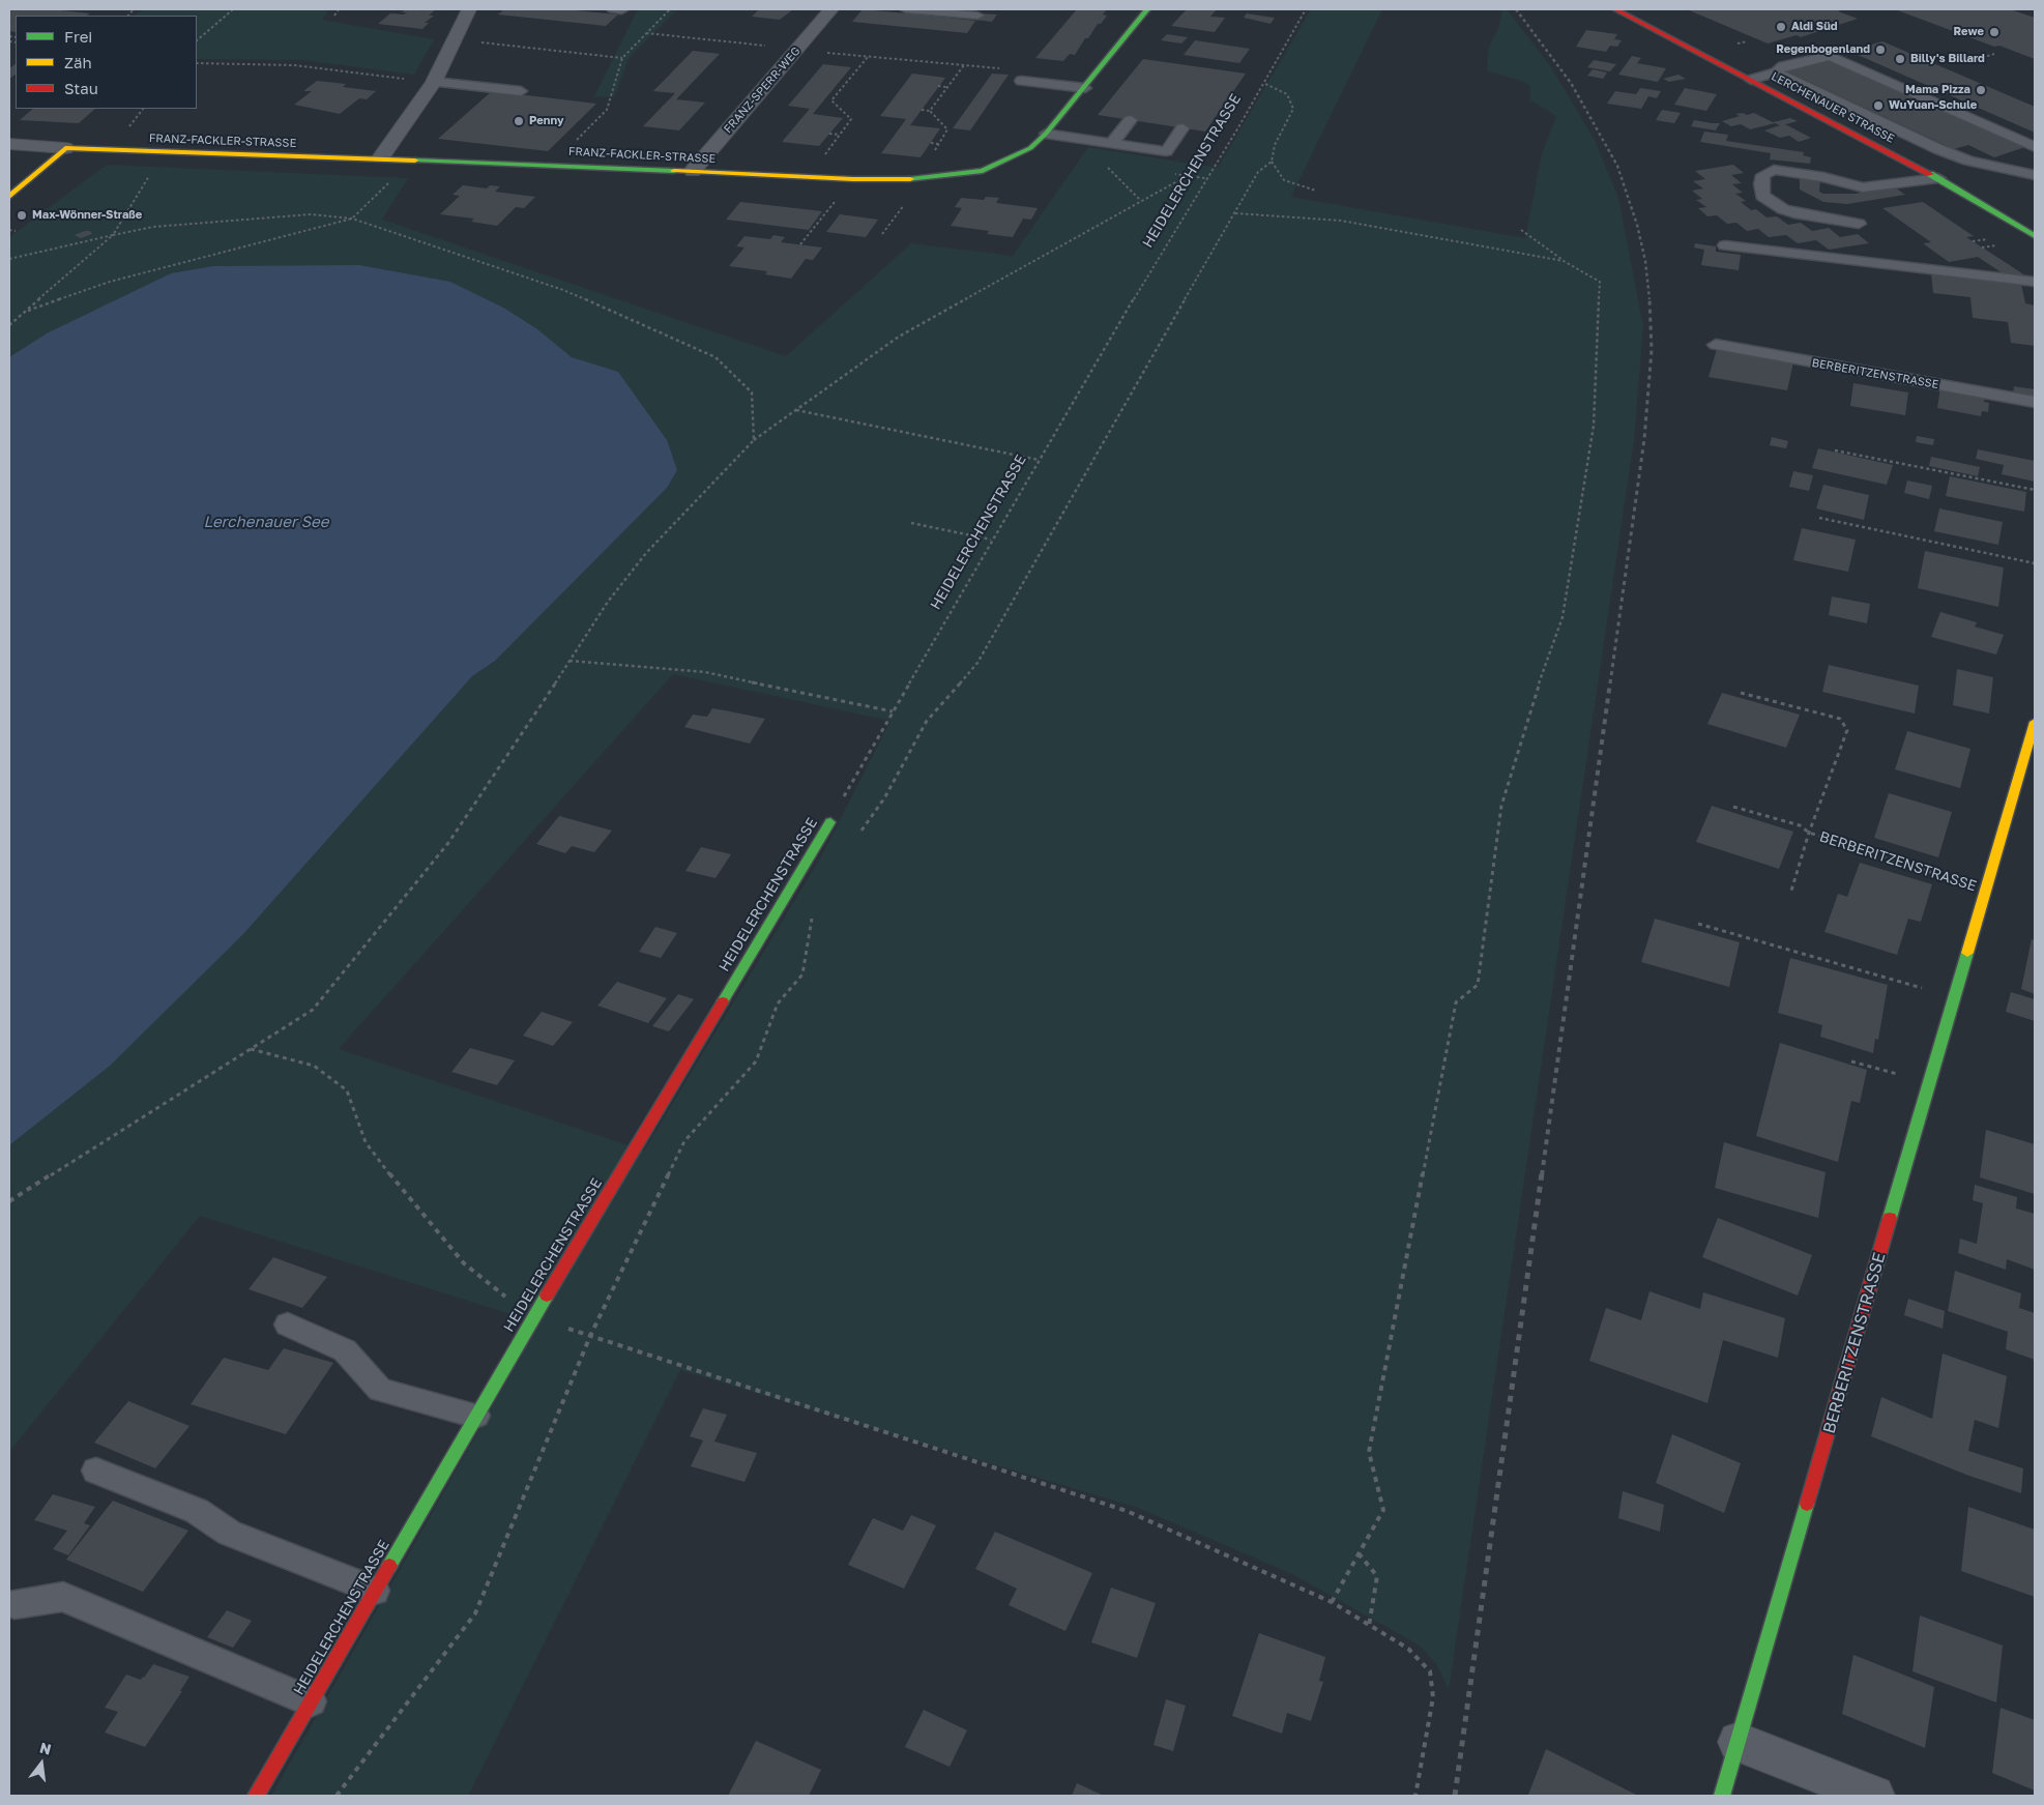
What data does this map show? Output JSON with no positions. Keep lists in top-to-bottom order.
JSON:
{
  "streets": {
    "street": [
      "FRANZ-SPERR-WEG",
      "LERCHENAUER STRASSE",
      "FRANZ-FACKLER-STRASSE",
      "HEIDELERCHENSTRASSE",
      "BERBERITZENSTRASSE"
    ]
  },
  "crossings": [
    ["FRANZ-SPERR-WEG", "FRANZ-FACKLER-STRASSE"]
  ],
  "water": ["Lerchenauer See"],
  "places": [
    "Aldi Süd",
    "Rewe",
    "Regenbogenland",
    "Billy's Billard",
    "Mama Pizza",
    "WuYuan-Schule",
    "Penny",
    "Max-Wönner-Straße"
  ],
  "legend": ["Frei", "Zäh", "Stau"],
  "north": "top"
}
